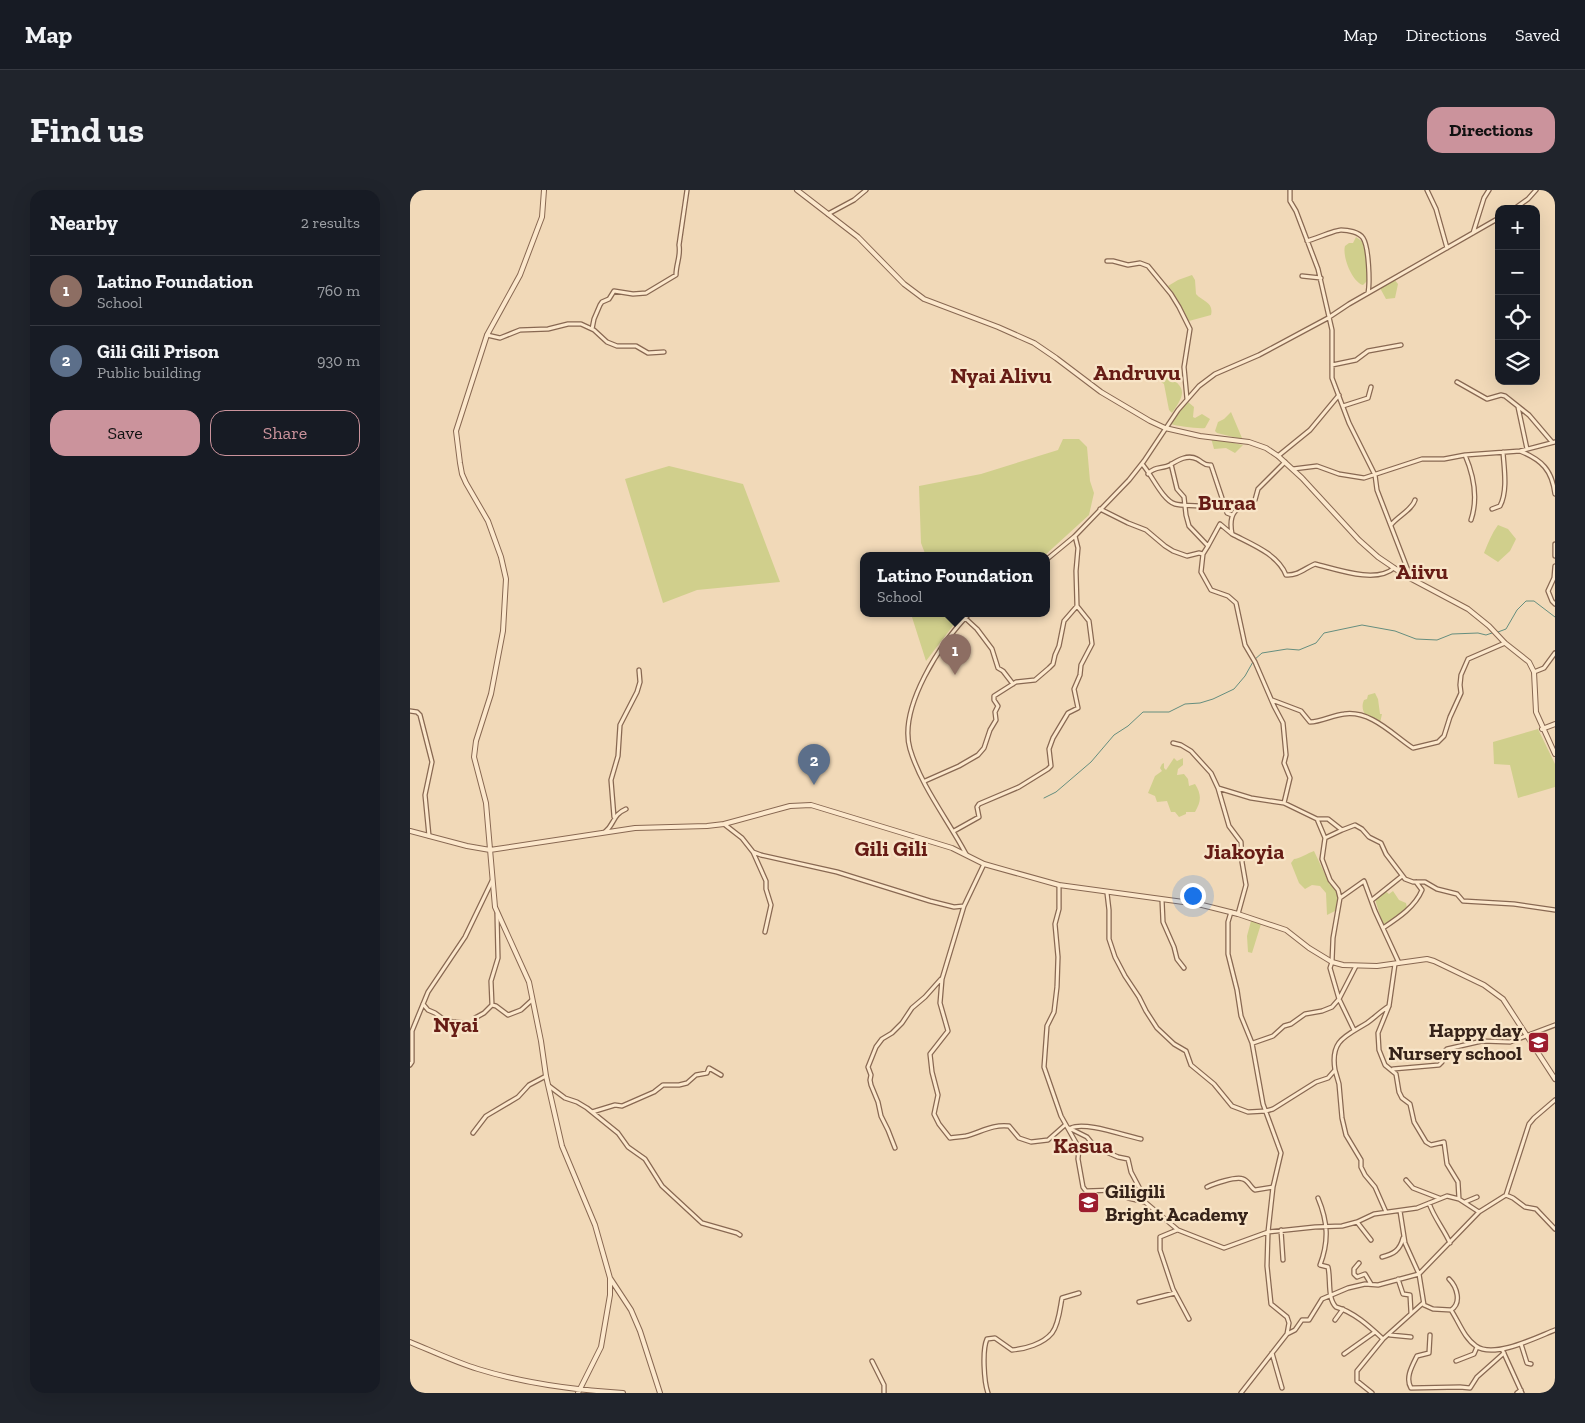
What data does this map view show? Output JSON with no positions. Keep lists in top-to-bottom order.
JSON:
{
  "districts": [
    "Andruvu",
    "Nyai Alivu",
    "Buraa",
    "Aiivu",
    "Gili Gili",
    "Jiakoyia",
    "Nyai",
    "Kasua"
  ],
  "places": {
    "school or university": ["Happy day Nursery school", "Giligili Bright Academy"]
  },
  "page": {
    "header": "Map",
    "nav": ["Map", "Directions", "Saved"],
    "buttons": [
      "Directions",
      ["Save", "Share"]
    ],
    "title": "Find us",
    "heading": ["Nearby", "2 results"],
    "map_buttons": ["+", "−"],
    "list": [
      {
        "mark": "1",
        "name": "Latino Foundation",
        "note": "School",
        "value": "760 m"
      },
      {
        "mark": "2",
        "name": "Gili Gili Prison",
        "note": "Public building",
        "value": "930 m"
      }
    ],
    "popup": ["Latino Foundation", "School"],
    "pins": ["1", "2"]
  }
}
